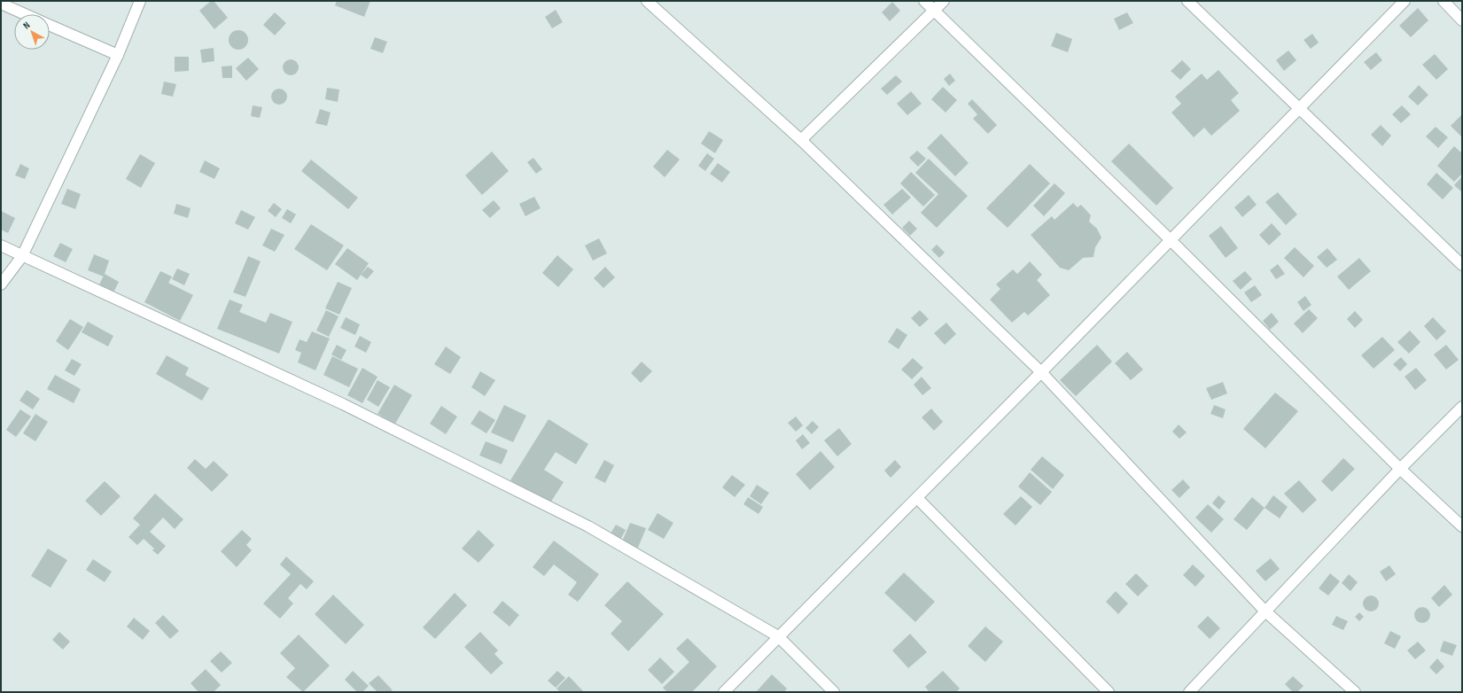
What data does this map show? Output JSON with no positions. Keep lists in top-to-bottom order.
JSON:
{
  "north": "top left"
}
